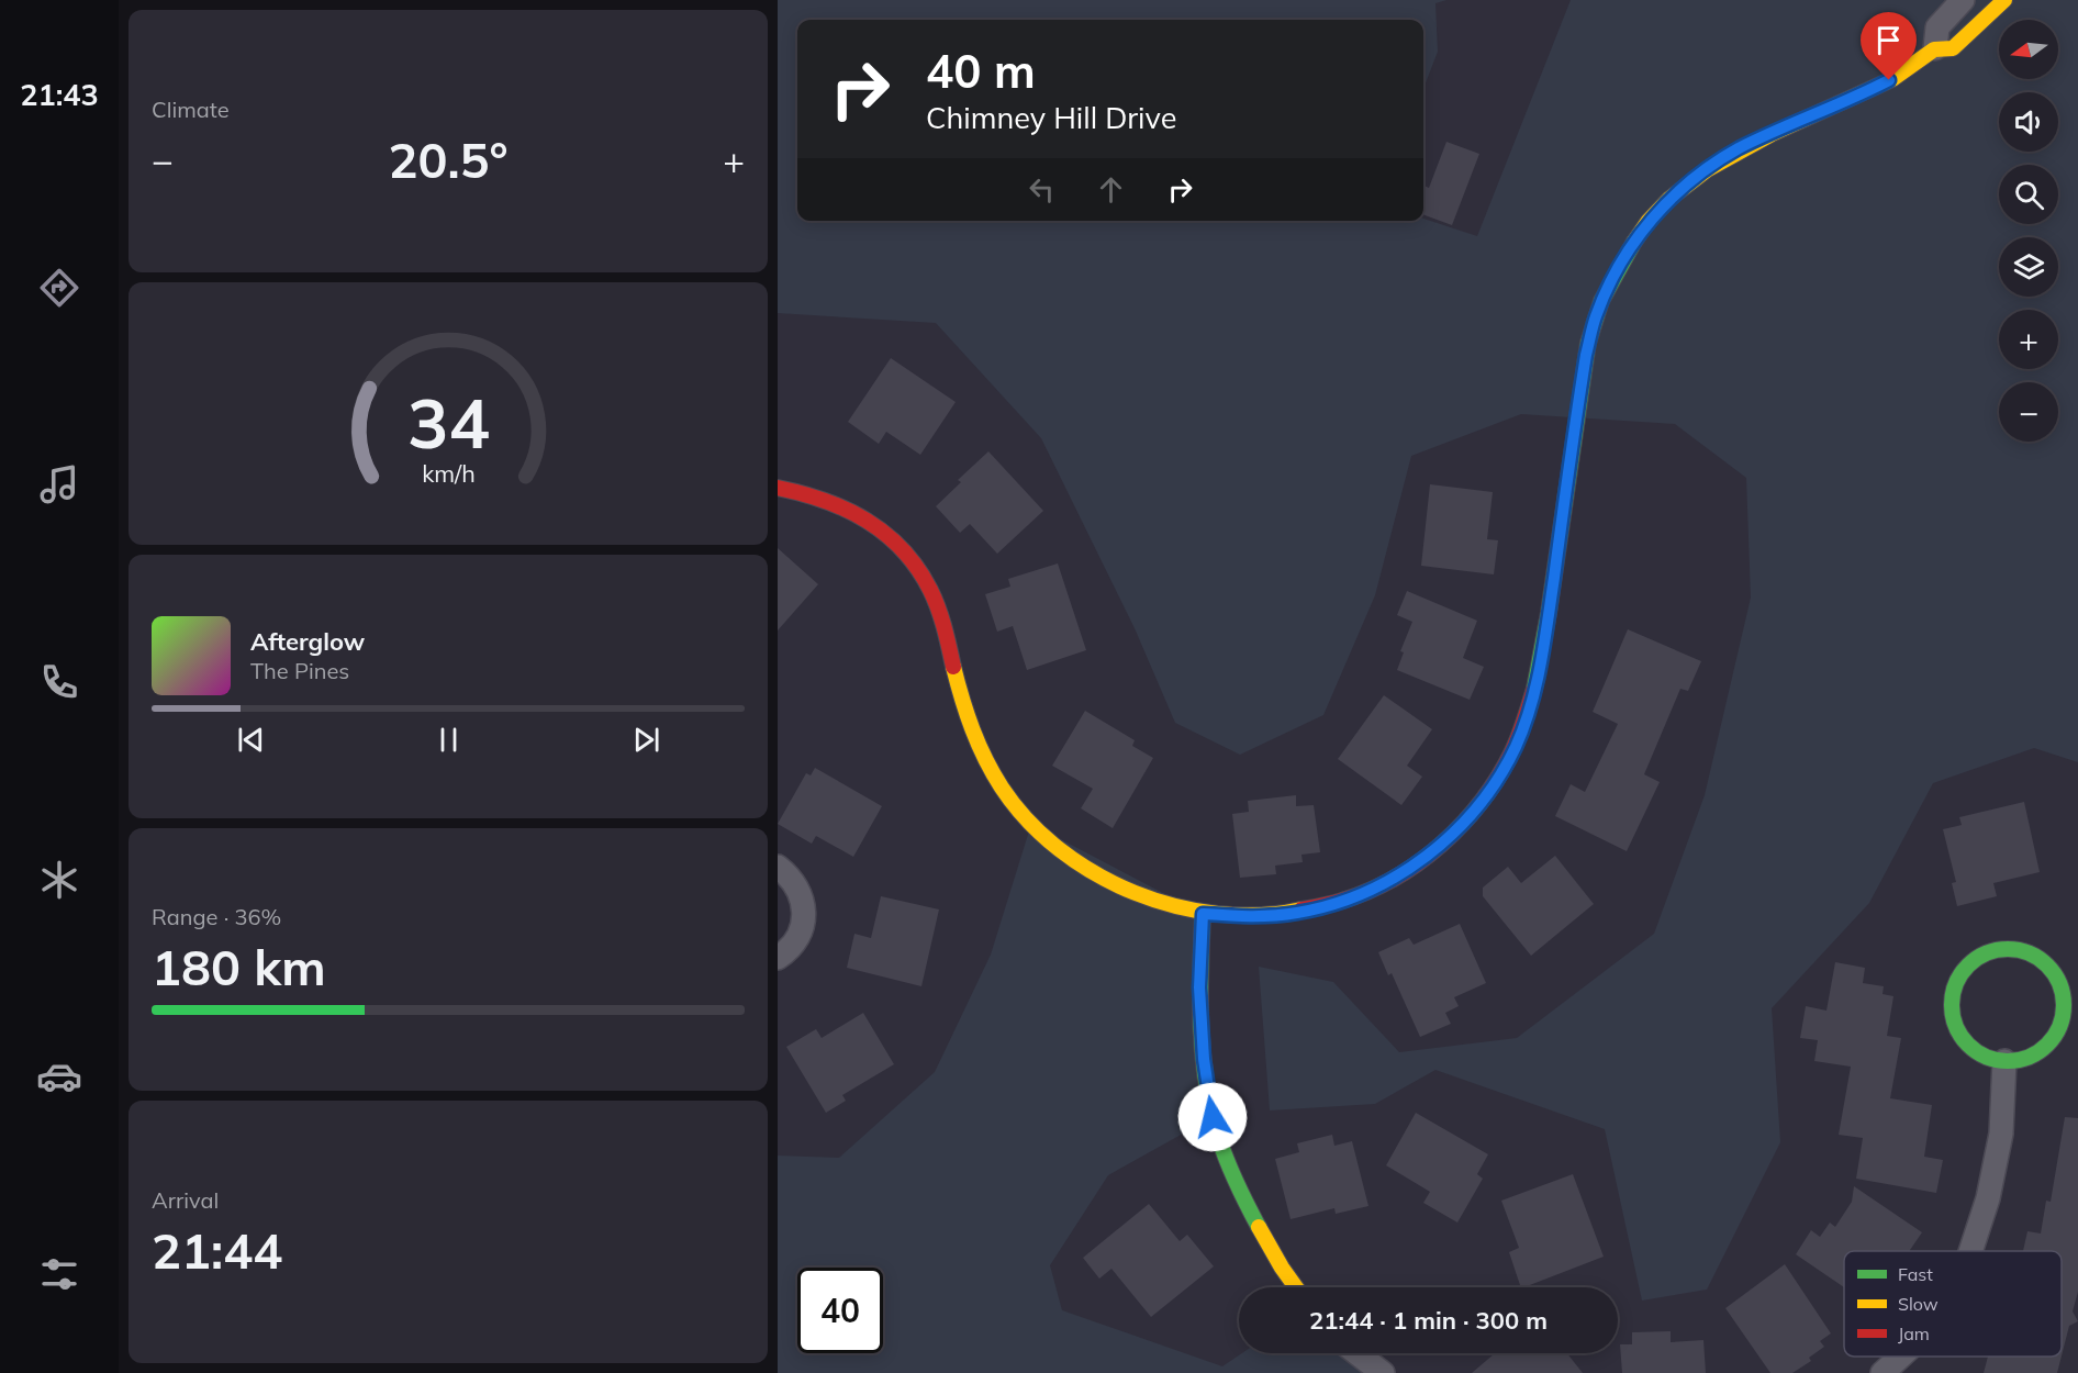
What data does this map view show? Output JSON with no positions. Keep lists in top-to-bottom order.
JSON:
{
  "legend": ["Fast", "Slow", "Jam"],
  "north": "left",
  "page": {
    "tabs": "21:43",
    "tile": [
      "Climate",
      ["Range · 36%", "180 km"],
      ["Arrival", "21:44"]
    ],
    "map_buttons": ["+", "−"],
    "turn": ["40 m", "Chimney Hill Drive"],
    "heat": ["−", "20.5°", "+"],
    "song": ["Afterglow", "The Pines"],
    "limit": "40",
    "trip": "21:44 · 1 min · 300 m",
    "gauge": ["34", "km/h"]
  }
}
